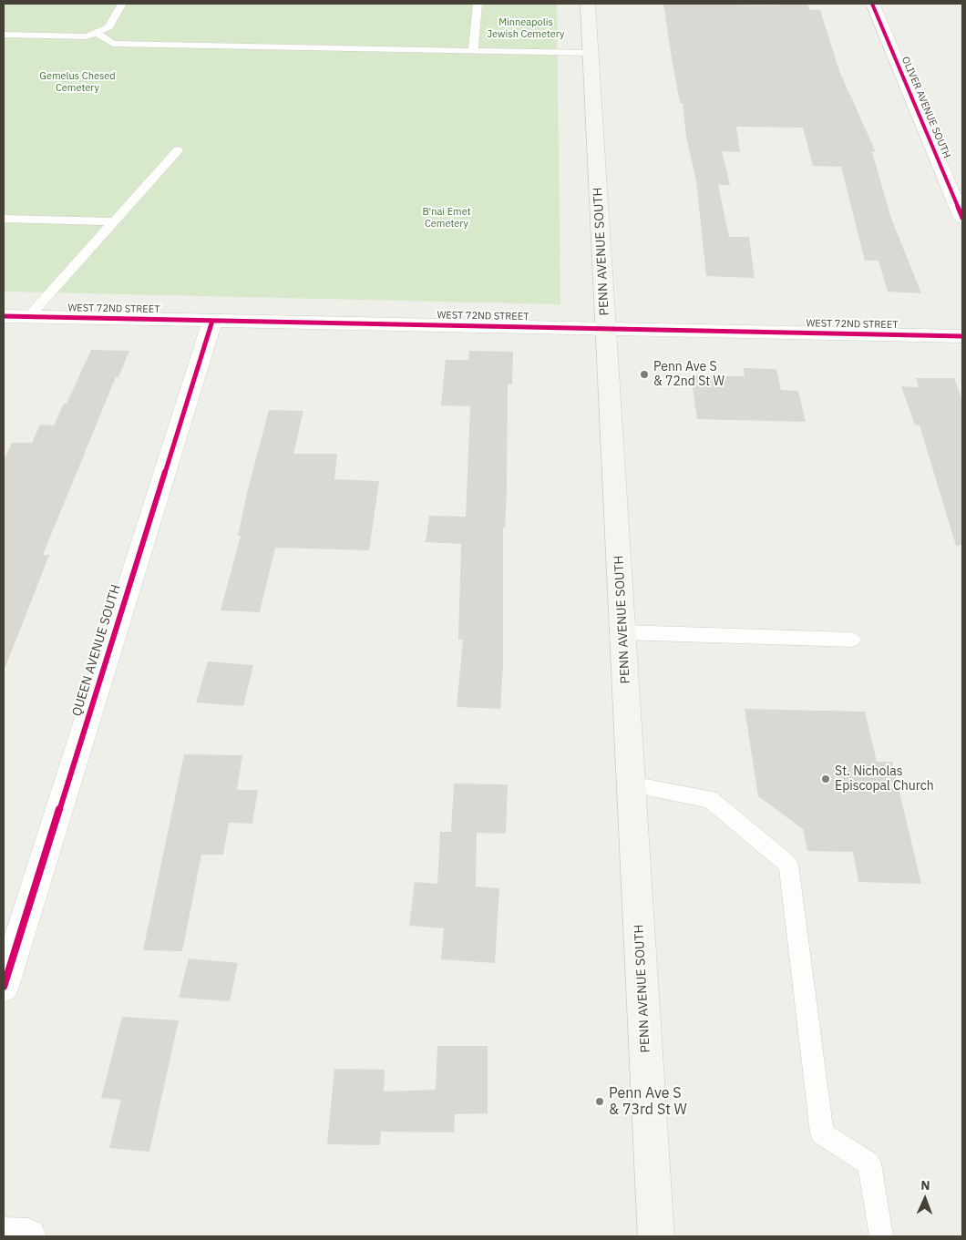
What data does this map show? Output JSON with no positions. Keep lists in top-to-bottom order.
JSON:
{
  "streets": {
    "main road": ["PENN AVENUE SOUTH"],
    "street": ["OLIVER AVENUE SOUTH", "WEST 72ND STREET", "QUEEN AVENUE SOUTH"]
  },
  "crossings": [
    ["PENN AVENUE SOUTH", "WEST 72ND STREET"],
    ["WEST 72ND STREET", "QUEEN AVENUE SOUTH"]
  ],
  "parks": ["Minneapolis Jewish Cemetery", "Gemelus Chesed Cemetery", "B'nai Emet Cemetery"],
  "places": ["Penn Ave S & 72nd St W", "St. Nicholas Episcopal Church", "Penn Ave S & 73rd St W"],
  "north": "top"
}
